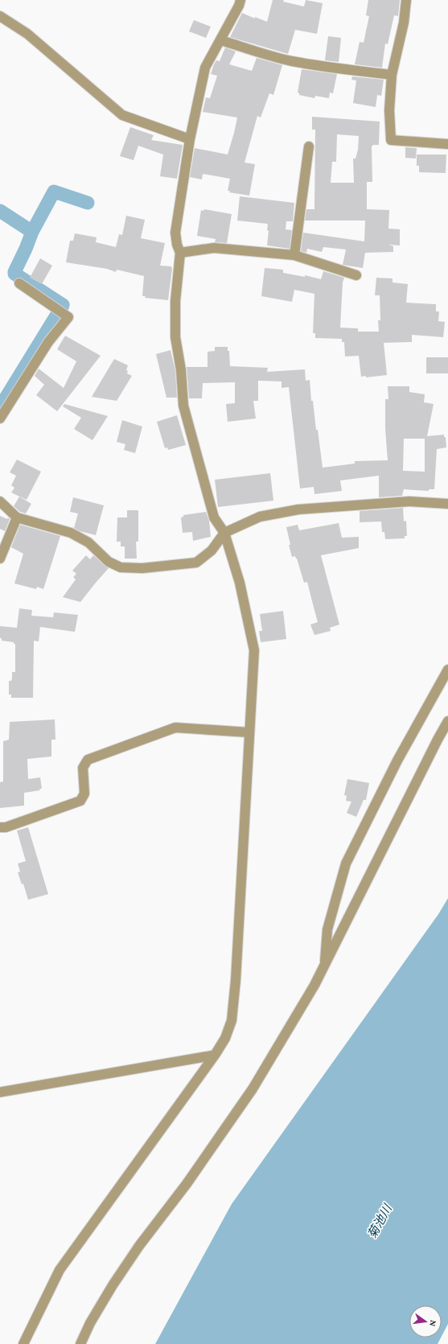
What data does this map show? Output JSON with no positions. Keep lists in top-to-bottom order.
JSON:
{
  "water": ["菊池川"],
  "north": "right"
}
